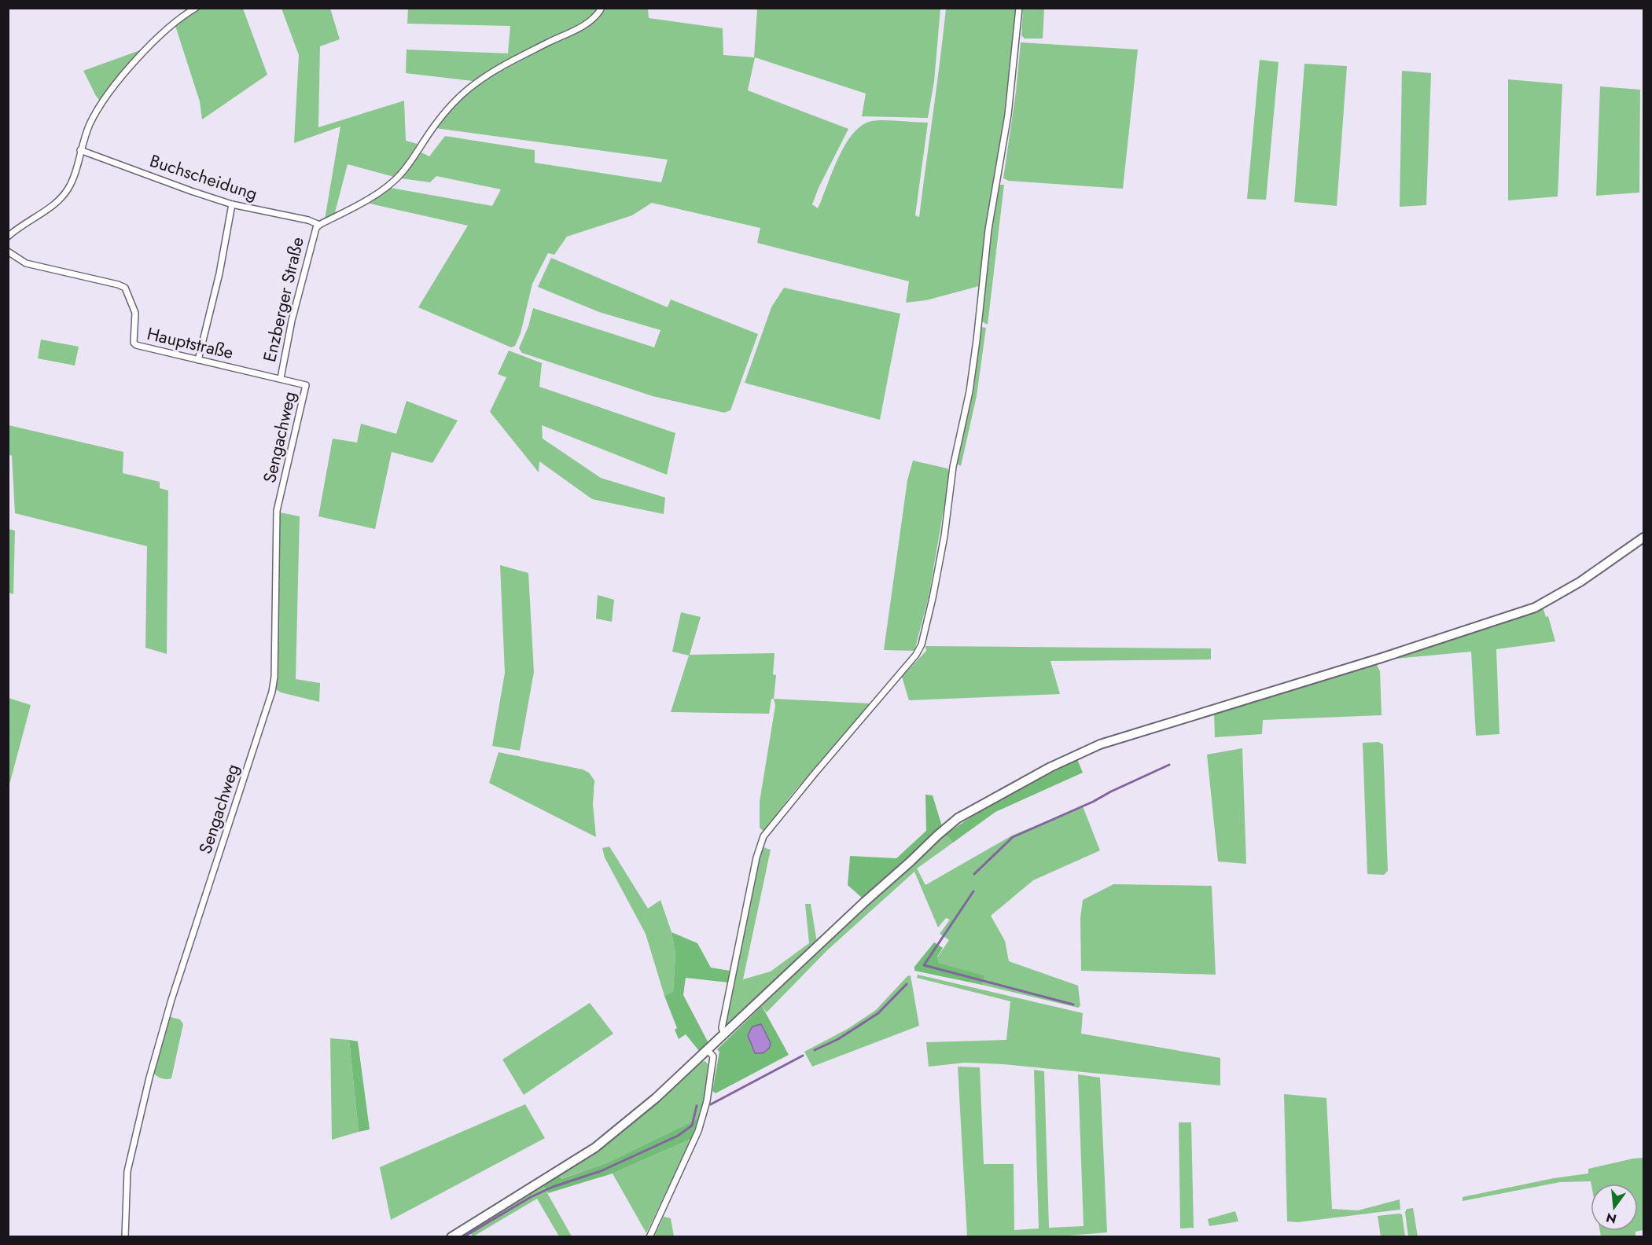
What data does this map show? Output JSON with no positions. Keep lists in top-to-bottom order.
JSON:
{
  "streets": {
    "street": [
      "Buchscheidung",
      "Enzberger Straße",
      "Hauptstraße",
      "Sengachweg"
    ]
  },
  "crossings": [
    ["Buchscheidung", "Enzberger Straße"],
    ["Enzberger Straße", "Hauptstraße"],
    ["Hauptstraße", "Sengachweg"]
  ],
  "north": "bottom"
}
